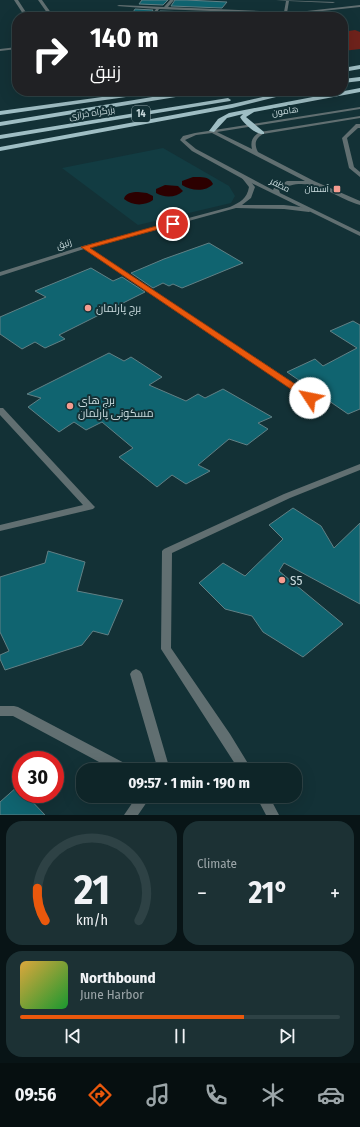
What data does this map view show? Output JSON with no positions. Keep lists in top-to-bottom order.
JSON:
{
  "streets": {
    "highway": ["بزرگراه خرازی", "14"],
    "street": ["هامون", "مظفر", "زنبق"]
  },
  "crossings": [
    ["هامون", "مظفر"],
    ["مظفر", "زنبق"]
  ],
  "places": {
    "transit": ["آسمان"],
    "other": ["برج پارلمان", "برج های مسکونی پارلمان", "S5"]
  },
  "page": {
    "turn": ["140 m", "زنبق"],
    "limit": "30",
    "trip": "09:57 · 1 min · 190 m",
    "tile": "Climate",
    "heat": ["−", "21°", "+"],
    "song": ["Northbound", "June Harbor"],
    "tabs": "09:56",
    "gauge": ["21", "km/h"]
  }
}
